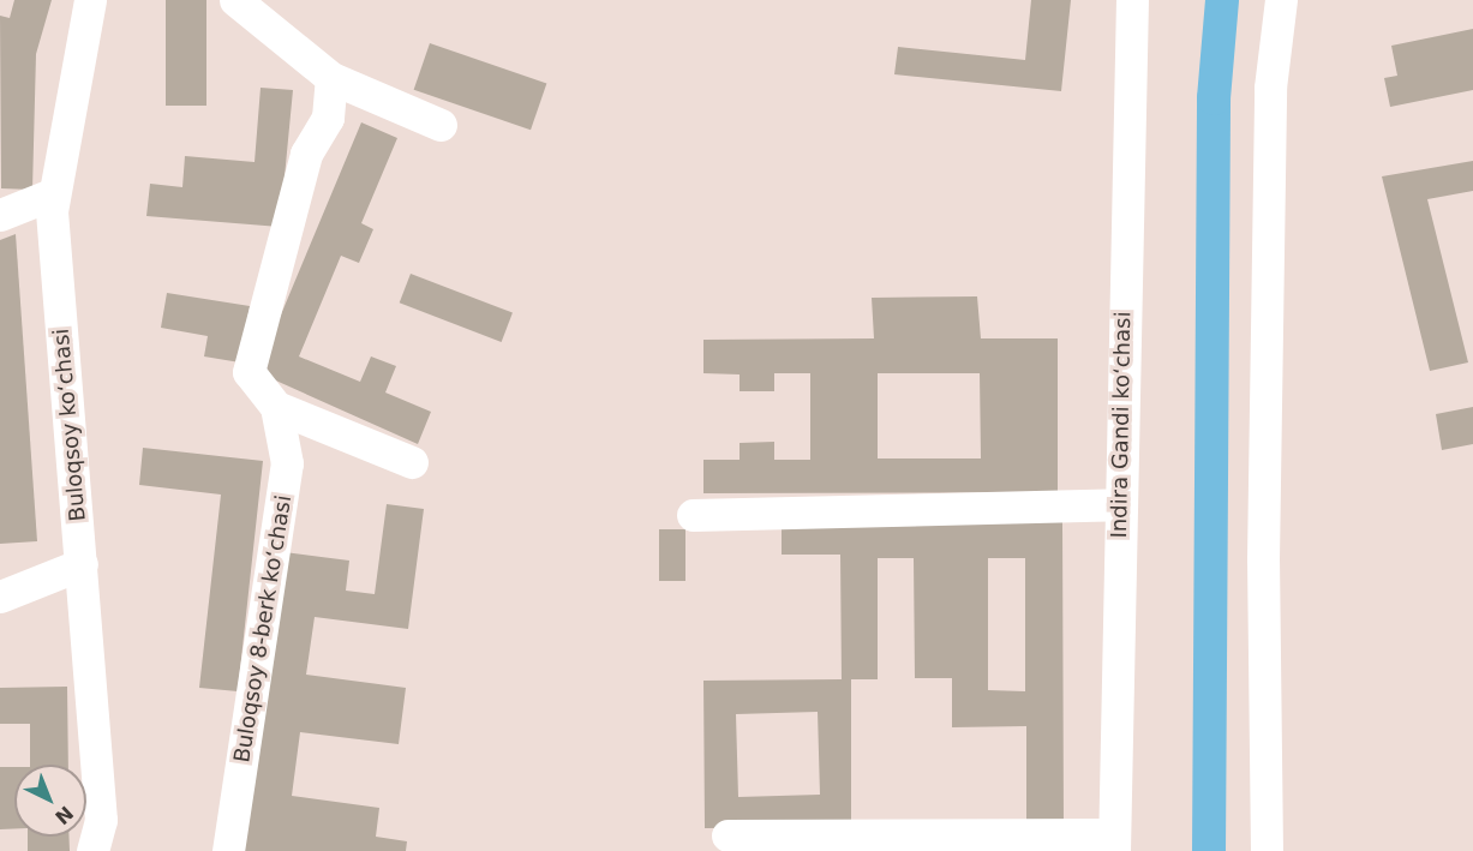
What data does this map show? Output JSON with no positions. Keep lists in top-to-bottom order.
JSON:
{
  "streets": {
    "street": ["Buloqsoy koʻchasi", "Indira Gandi koʻchasi", "Buloqsoy 8-berk koʻchasi"]
  },
  "north": "bottom right"
}
